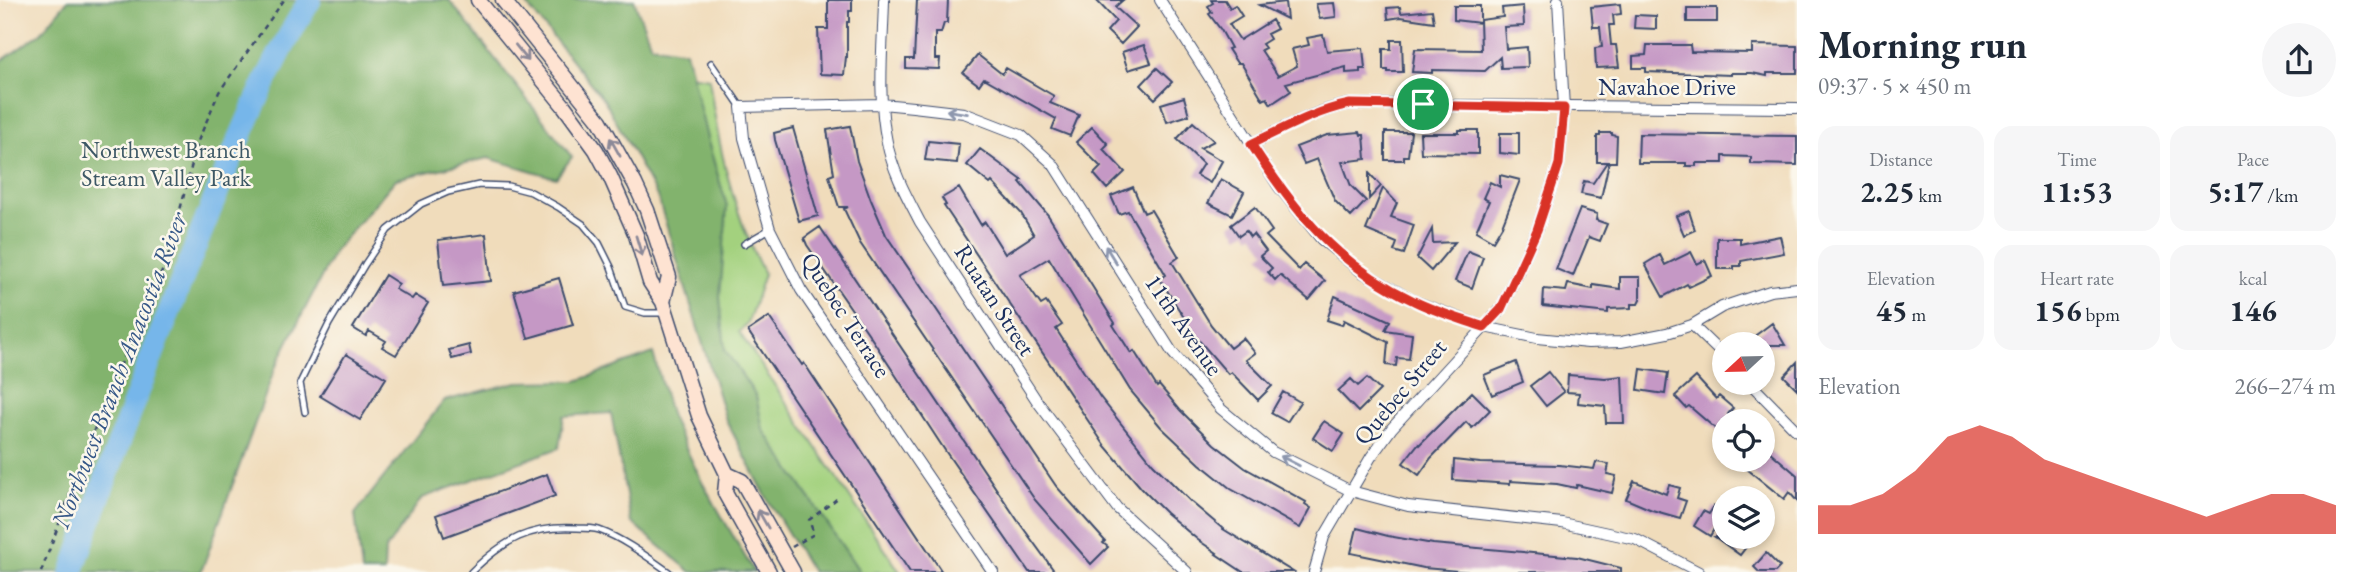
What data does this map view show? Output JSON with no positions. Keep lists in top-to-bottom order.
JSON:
{
  "streets": {
    "street": [
      "Navahoe Drive",
      "Ruatan Street",
      "Quebec Terrace",
      "11th Avenue",
      "Quebec Street"
    ]
  },
  "crossings": [
    ["Navahoe Drive", "Quebec Street"],
    ["Ruatan Street", "11th Avenue"],
    ["Quebec Terrace", "11th Avenue"],
    ["11th Avenue", "Quebec Street"]
  ],
  "one_way": ["11th Avenue"],
  "water": ["Northwest Branch Anacostia River"],
  "parks": ["Northwest Branch Stream Valley Park"],
  "north": "left",
  "page": {
    "heading": ["Morning run", "09:37 · 5 × 450 m"],
    "stats": [
      ["Distance", "2.25 km"],
      ["Time", "11:53"],
      ["Pace", "5:17 /km"],
      ["Elevation", "45 m"],
      ["Heart rate", "156 bpm"],
      ["kcal", "146"]
    ],
    "chart": ["Elevation", "266–274 m"]
  }
}
